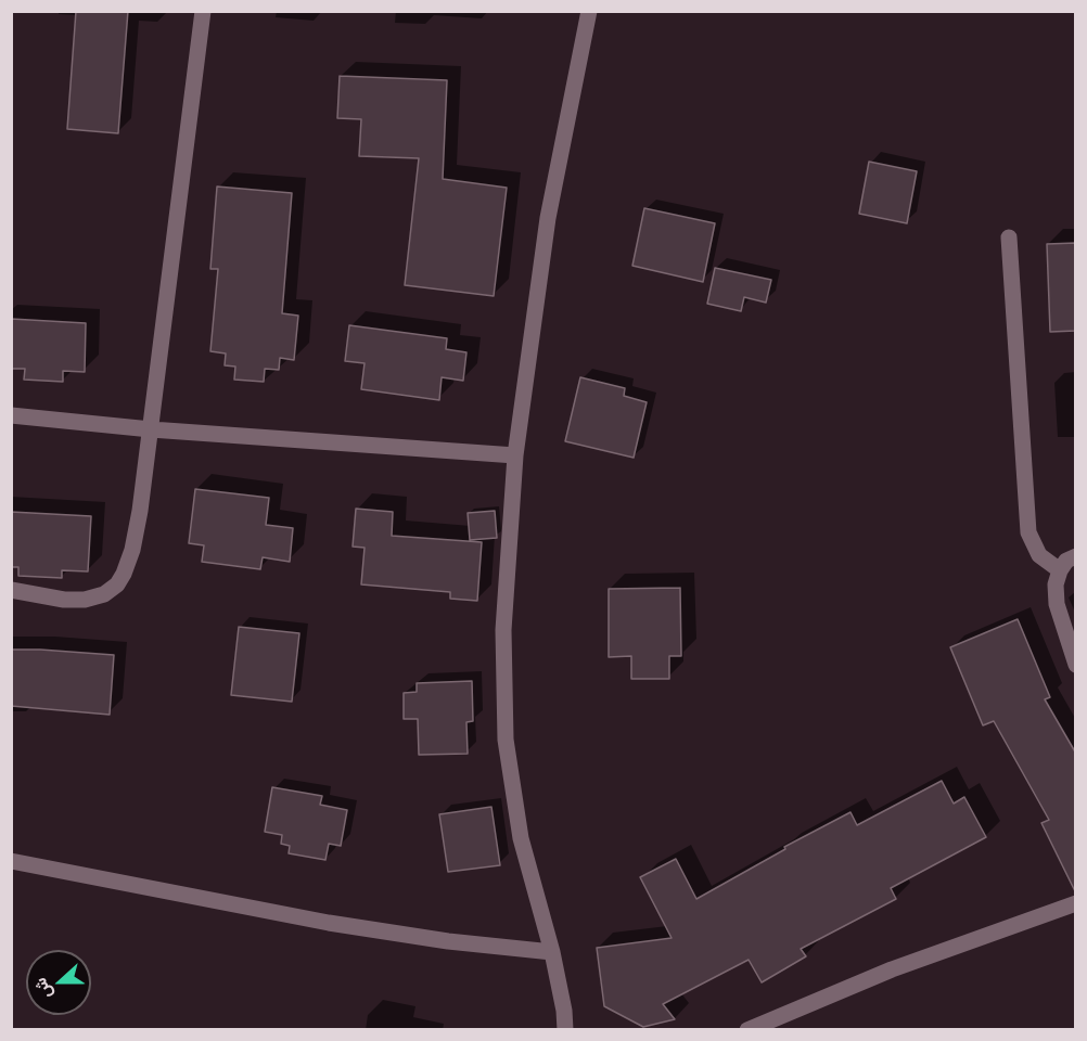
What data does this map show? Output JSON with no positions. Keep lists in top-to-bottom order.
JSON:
{
  "north": "left"
}
